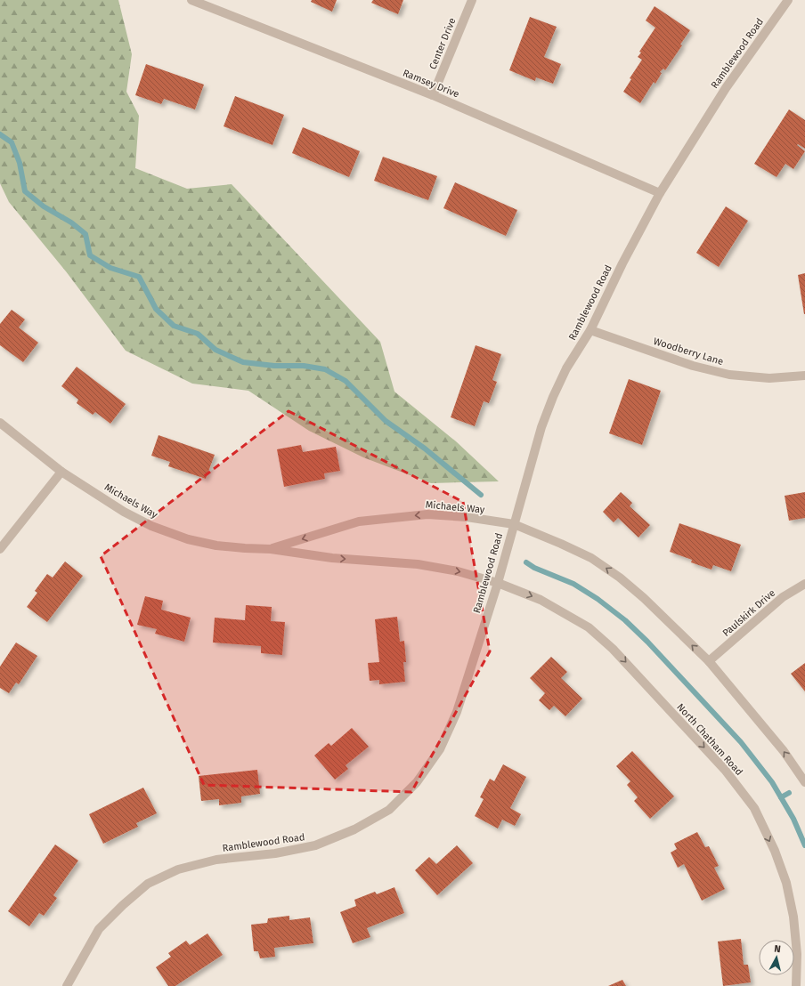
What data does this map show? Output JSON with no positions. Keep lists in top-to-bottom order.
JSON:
{
  "streets": {
    "street": [
      "Center Drive",
      "Ramblewood Road",
      "Ramsey Drive",
      "Woodberry Lane",
      "Michaels Way",
      "Paulskirk Drive",
      "North Chatham Road"
    ]
  },
  "crossings": [
    ["Center Drive", "Ramsey Drive"],
    ["Ramblewood Road", "Ramsey Drive"],
    ["Ramblewood Road", "Woodberry Lane"],
    ["Ramblewood Road", "Michaels Way"],
    ["Ramblewood Road", "North Chatham Road"],
    ["Michaels Way", "North Chatham Road"]
  ],
  "north": "top"
}
